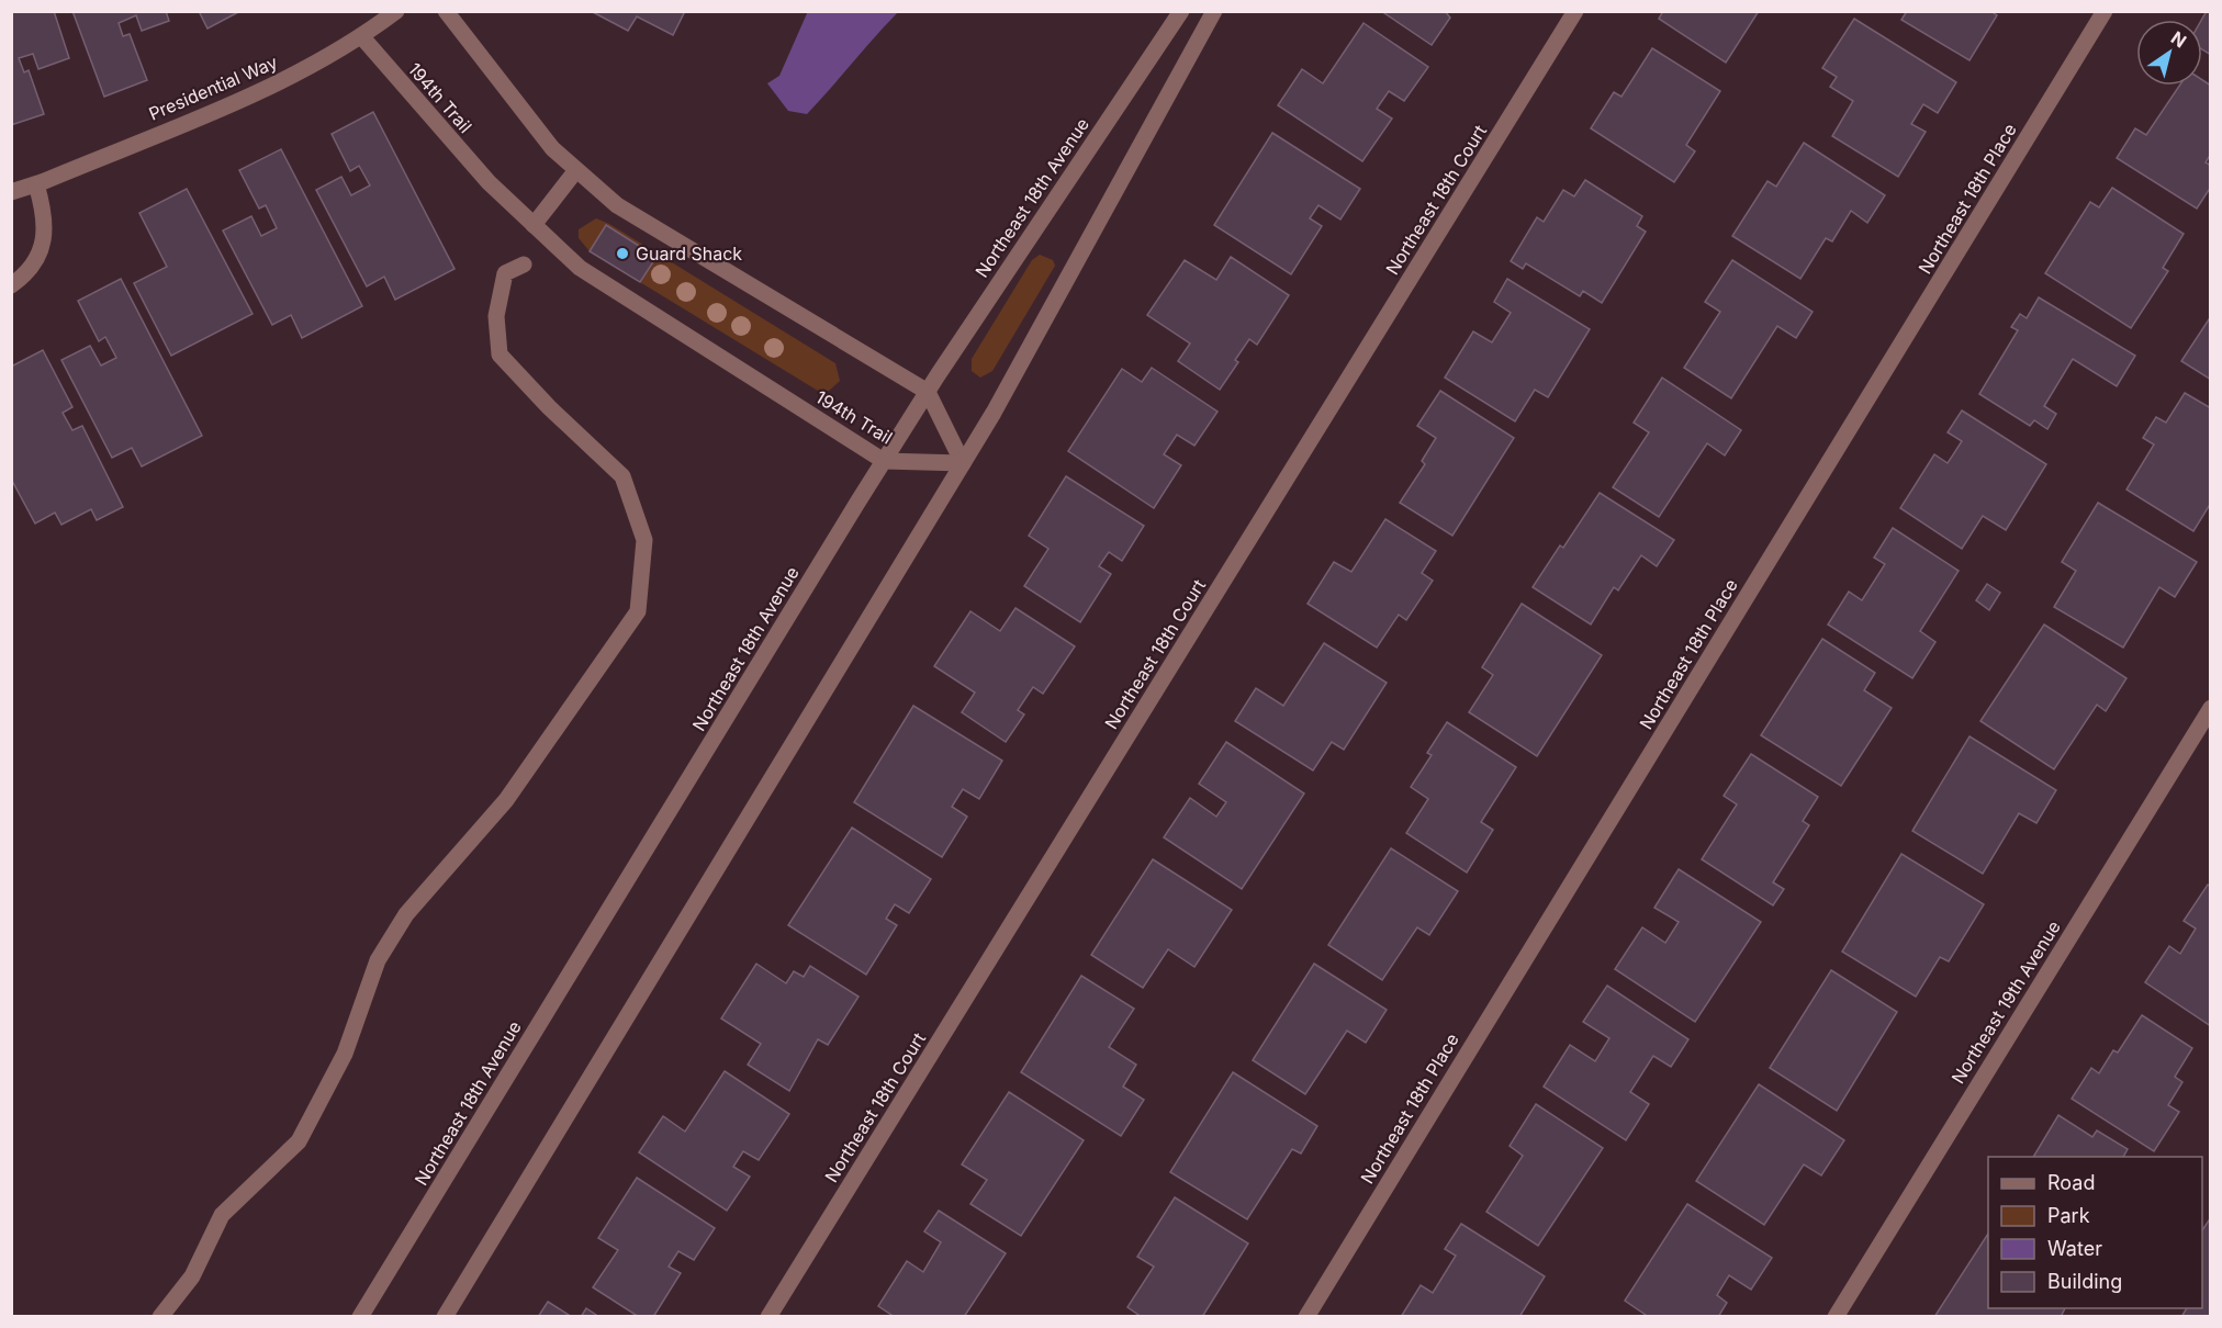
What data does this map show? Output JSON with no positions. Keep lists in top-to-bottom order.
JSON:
{
  "streets": {
    "street": [
      "Presidential Way",
      "194th Trail",
      "Northeast 18th Avenue",
      "Northeast 18th Place",
      "Northeast 18th Court",
      "Northeast 19th Avenue"
    ]
  },
  "crossings": [
    ["Presidential Way", "194th Trail"],
    ["194th Trail", "Northeast 18th Avenue"]
  ],
  "places": ["Guard Shack"],
  "legend": [
    "Road",
    "Park",
    "Water",
    "Building"
  ],
  "north": "top right"
}
